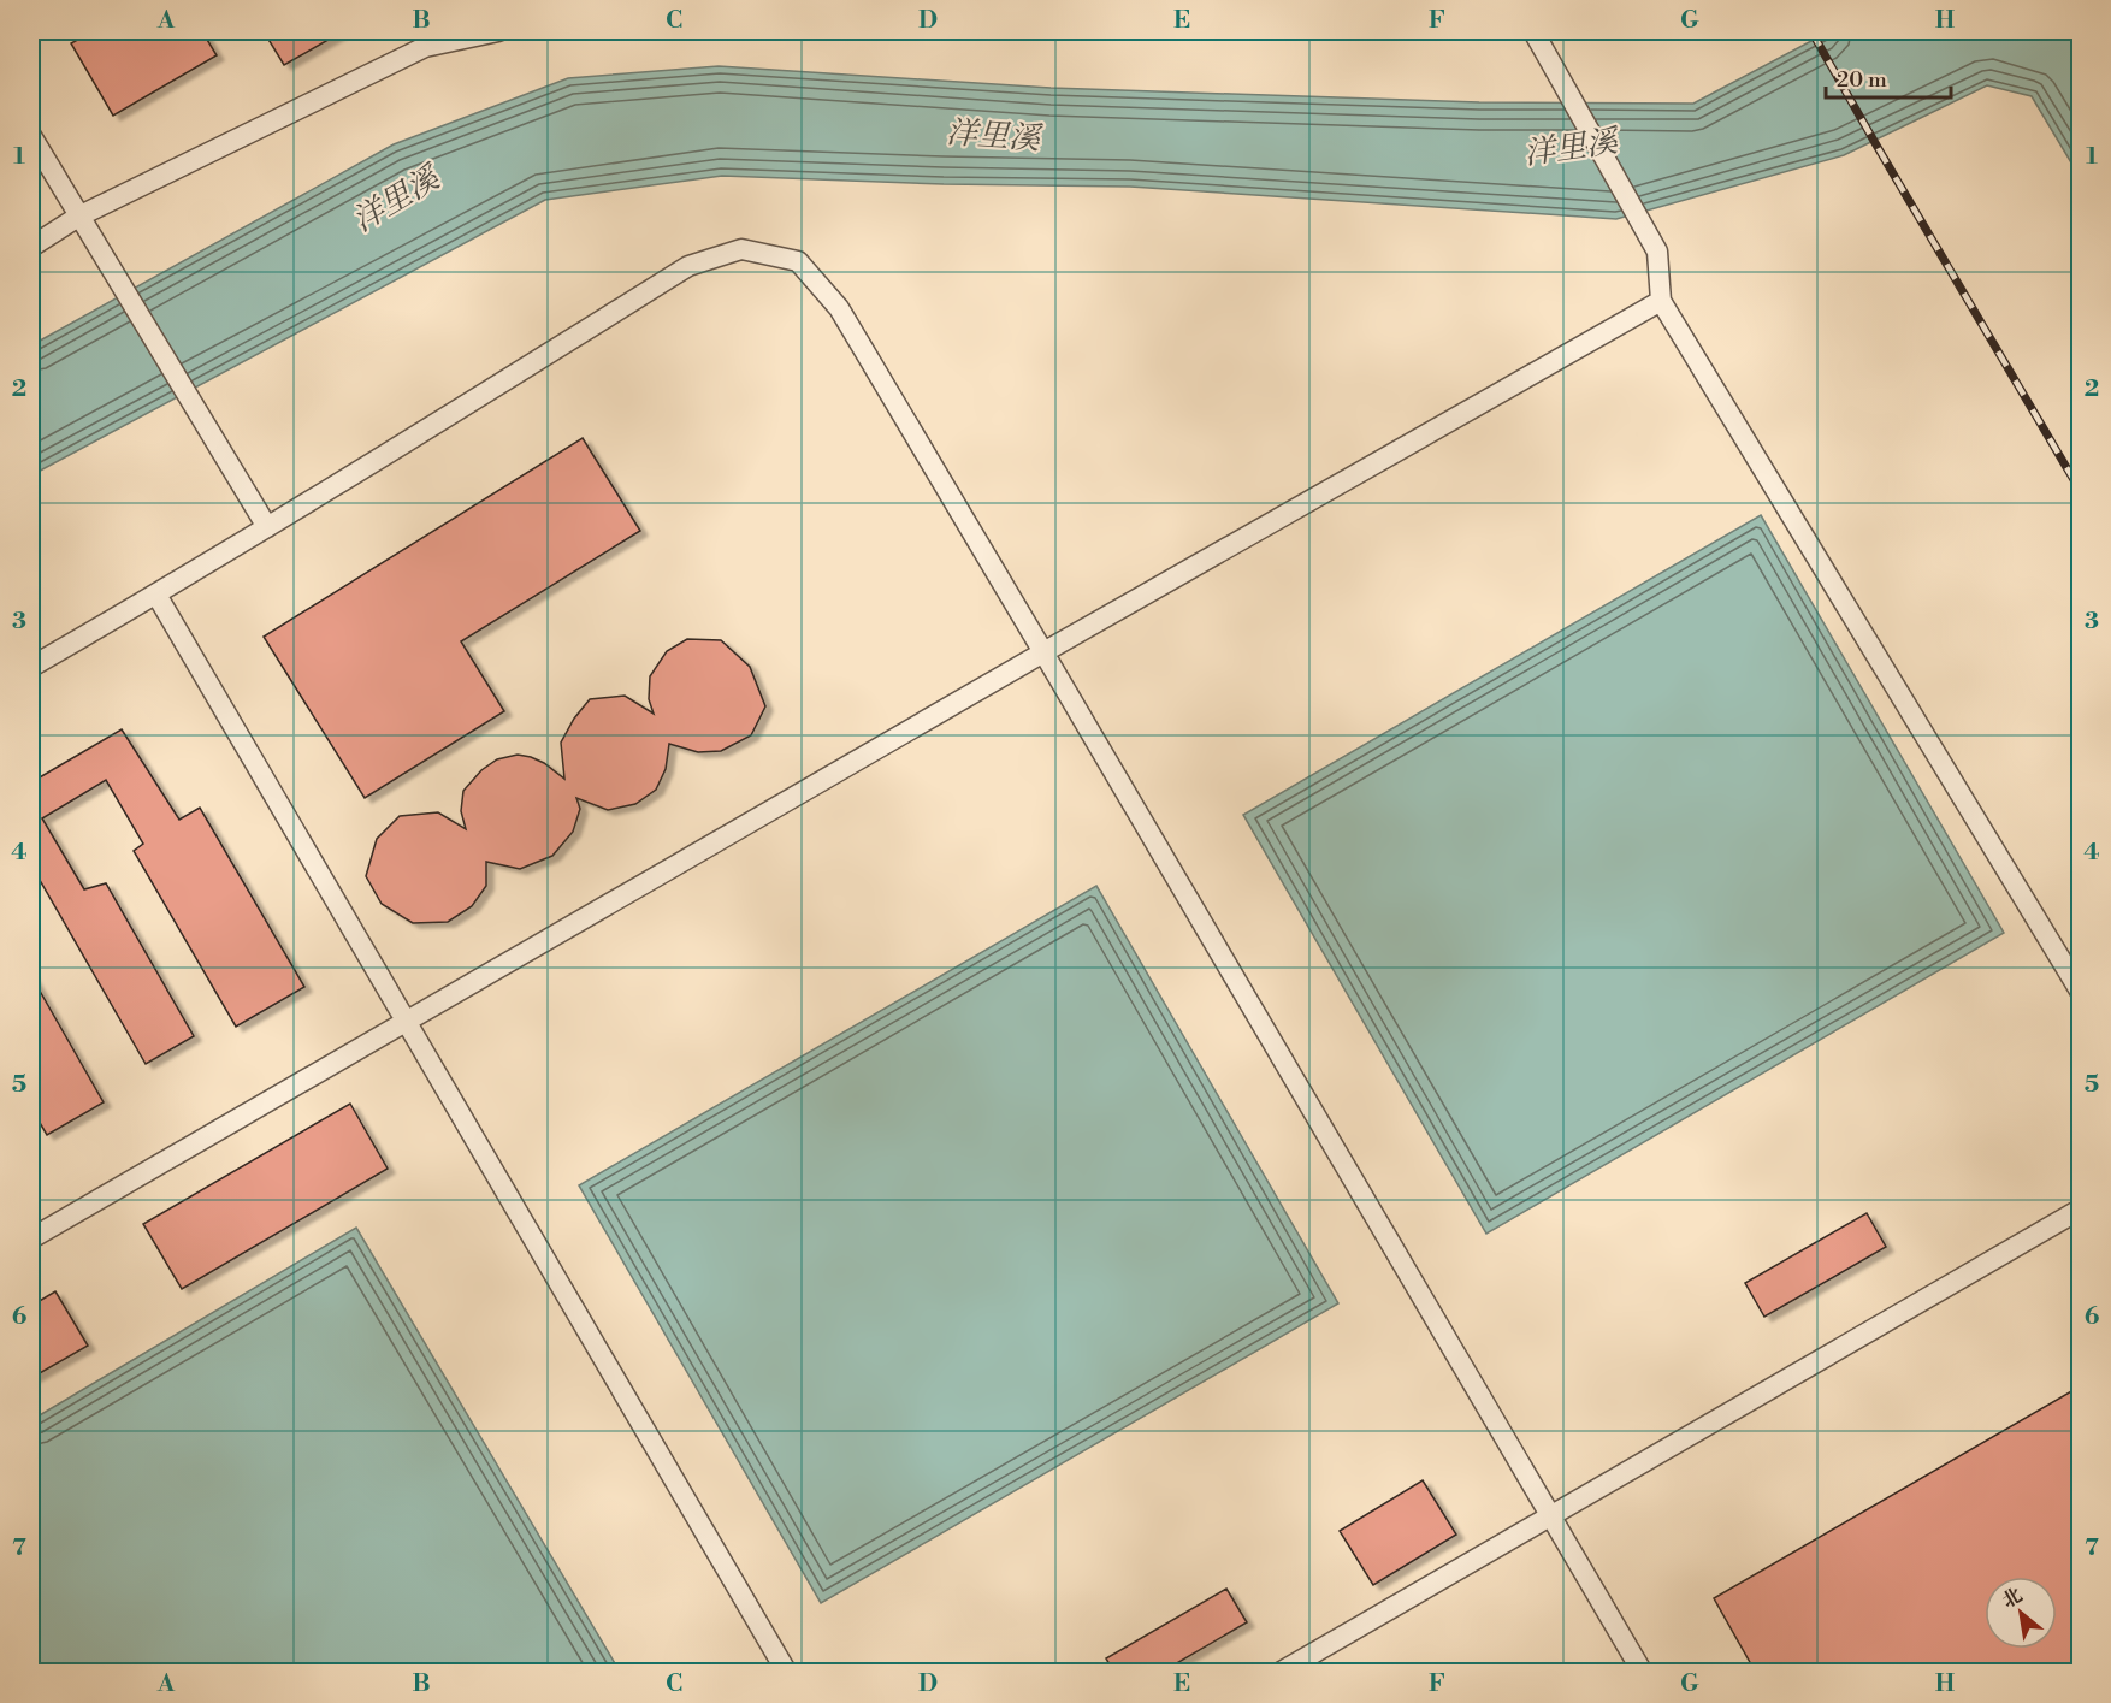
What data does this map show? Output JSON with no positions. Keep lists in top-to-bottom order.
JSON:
{
  "water": ["洋里溪"],
  "scale_bar": "20 m",
  "north": "top left",
  "grid": {
    "columns": [
      "A",
      "B",
      "C",
      "D",
      "E",
      "F",
      "G",
      "H"
    ],
    "rows": [
      "1",
      "2",
      "3",
      "4",
      "5",
      "6",
      "7"
    ]
  }
}
